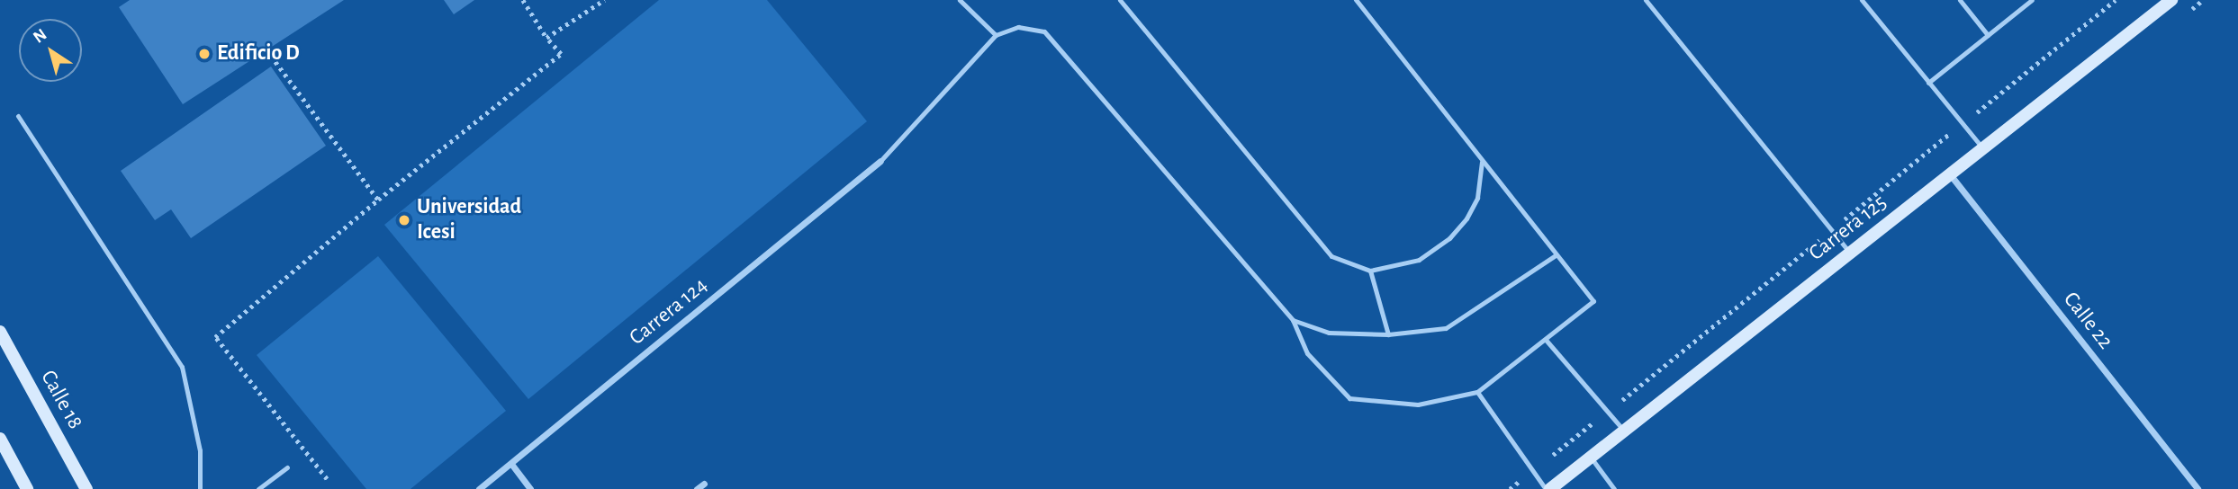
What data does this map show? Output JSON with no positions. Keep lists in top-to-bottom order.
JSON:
{
  "streets": {
    "main road": ["Carrera 125", "Calle 18"],
    "street": ["Carrera 124", "Calle 22"]
  },
  "crossings": [
    ["Carrera 125", "Calle 22"]
  ],
  "places": ["Edificio D", "Universidad Icesi"],
  "north": "top left"
}
